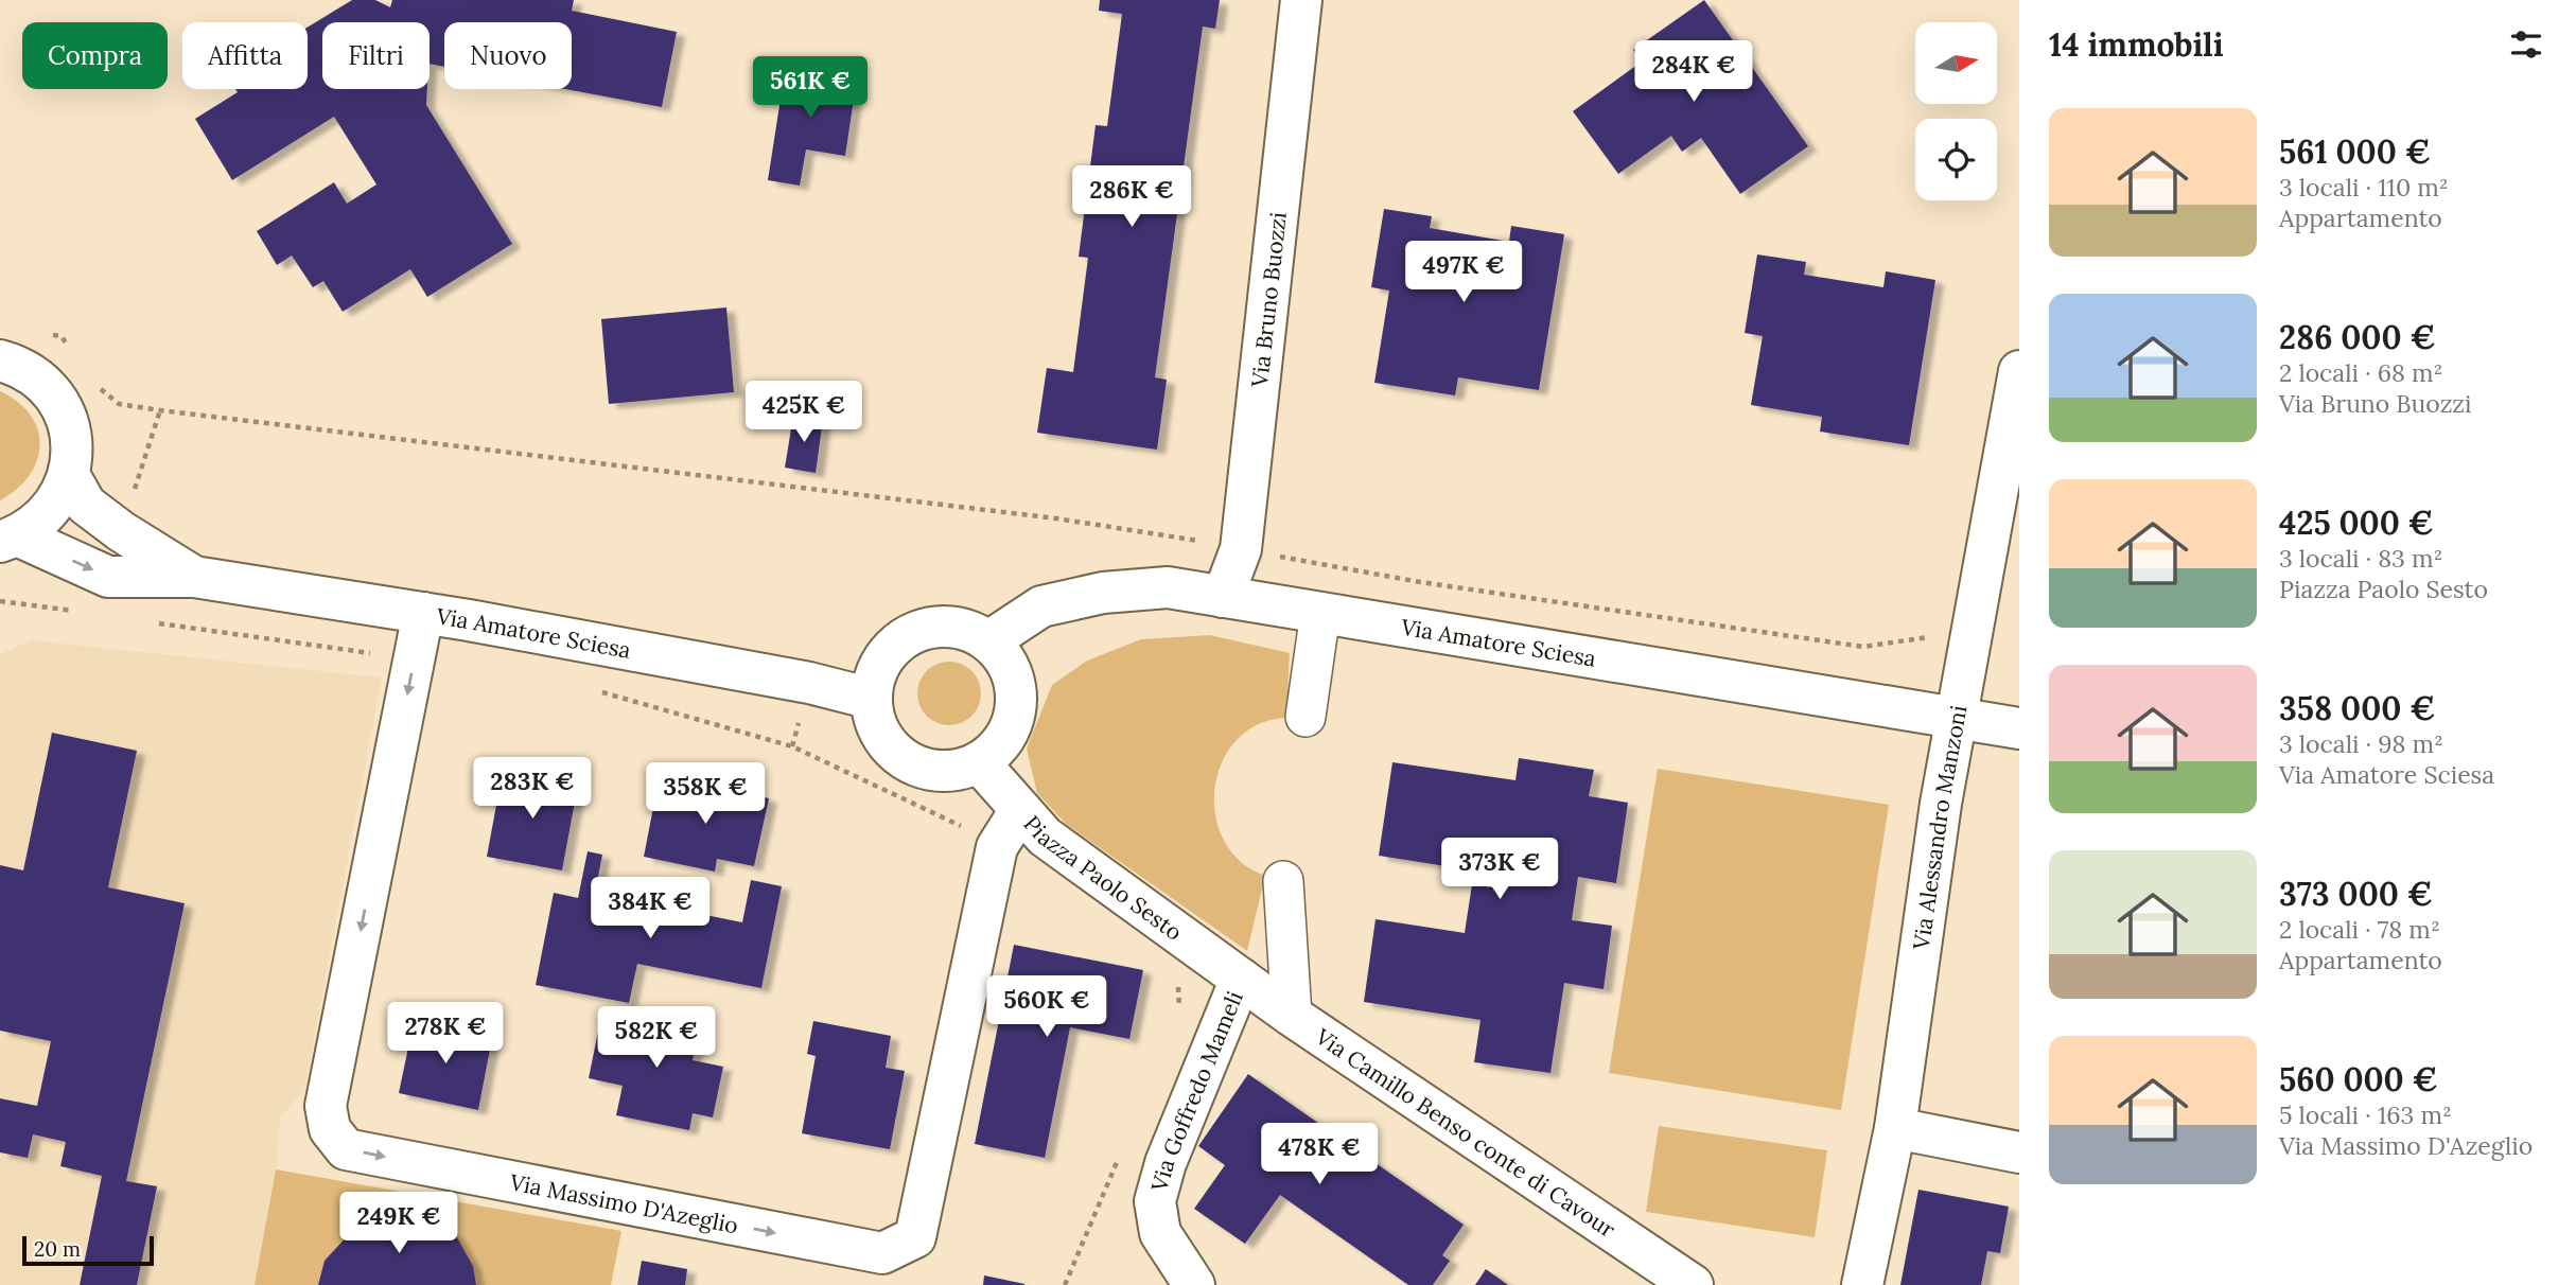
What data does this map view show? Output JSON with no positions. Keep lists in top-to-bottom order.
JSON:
{
  "streets": {
    "street": [
      "Via Bruno Buozzi",
      "Via Amatore Sciesa",
      "Via Alessandro Manzoni",
      "Piazza Paolo Sesto",
      "Via Goffredo Mameli",
      "Via Camillo Benso conte di Cavour",
      "Via Massimo D'Azeglio"
    ]
  },
  "crossings": [
    ["Via Bruno Buozzi", "Via Amatore Sciesa"],
    ["Via Amatore Sciesa", "Via Alessandro Manzoni"],
    ["Via Amatore Sciesa", "Piazza Paolo Sesto"],
    ["Via Amatore Sciesa", "Via Massimo D'Azeglio"],
    ["Piazza Paolo Sesto", "Via Goffredo Mameli"],
    ["Piazza Paolo Sesto", "Via Camillo Benso conte di Cavour"],
    ["Piazza Paolo Sesto", "Via Massimo D'Azeglio"],
    ["Via Goffredo Mameli", "Via Camillo Benso conte di Cavour"]
  ],
  "scale_bar": "20 m",
  "north": "right",
  "page": {
    "heading": "14 immobili",
    "chip": [
      "Compra",
      "Affitta",
      "Filtri",
      "Nuovo"
    ],
    "price": [
      "284K €",
      "561K €",
      "286K €",
      "497K €",
      "425K €",
      "283K €",
      "358K €",
      "373K €",
      "384K €",
      "560K €",
      "278K €",
      "582K €",
      "478K €",
      "249K €"
    ],
    "list": [
      {
        "name": "561 000 €",
        "note": "3 locali · 110 m² · Appartamento"
      },
      {
        "name": "286 000 €",
        "note": "2 locali · 68 m² · Via Bruno Buozzi"
      },
      {
        "name": "425 000 €",
        "note": "3 locali · 83 m² · Piazza Paolo Sesto"
      },
      {
        "name": "358 000 €",
        "note": "3 locali · 98 m² · Via Amatore Sciesa"
      },
      {
        "name": "373 000 €",
        "note": "2 locali · 78 m² · Appartamento"
      },
      {
        "name": "560 000 €",
        "note": "5 locali · 163 m² · Via Massimo D'Azeglio"
      }
    ],
    "scale": "20 m"
  }
}
